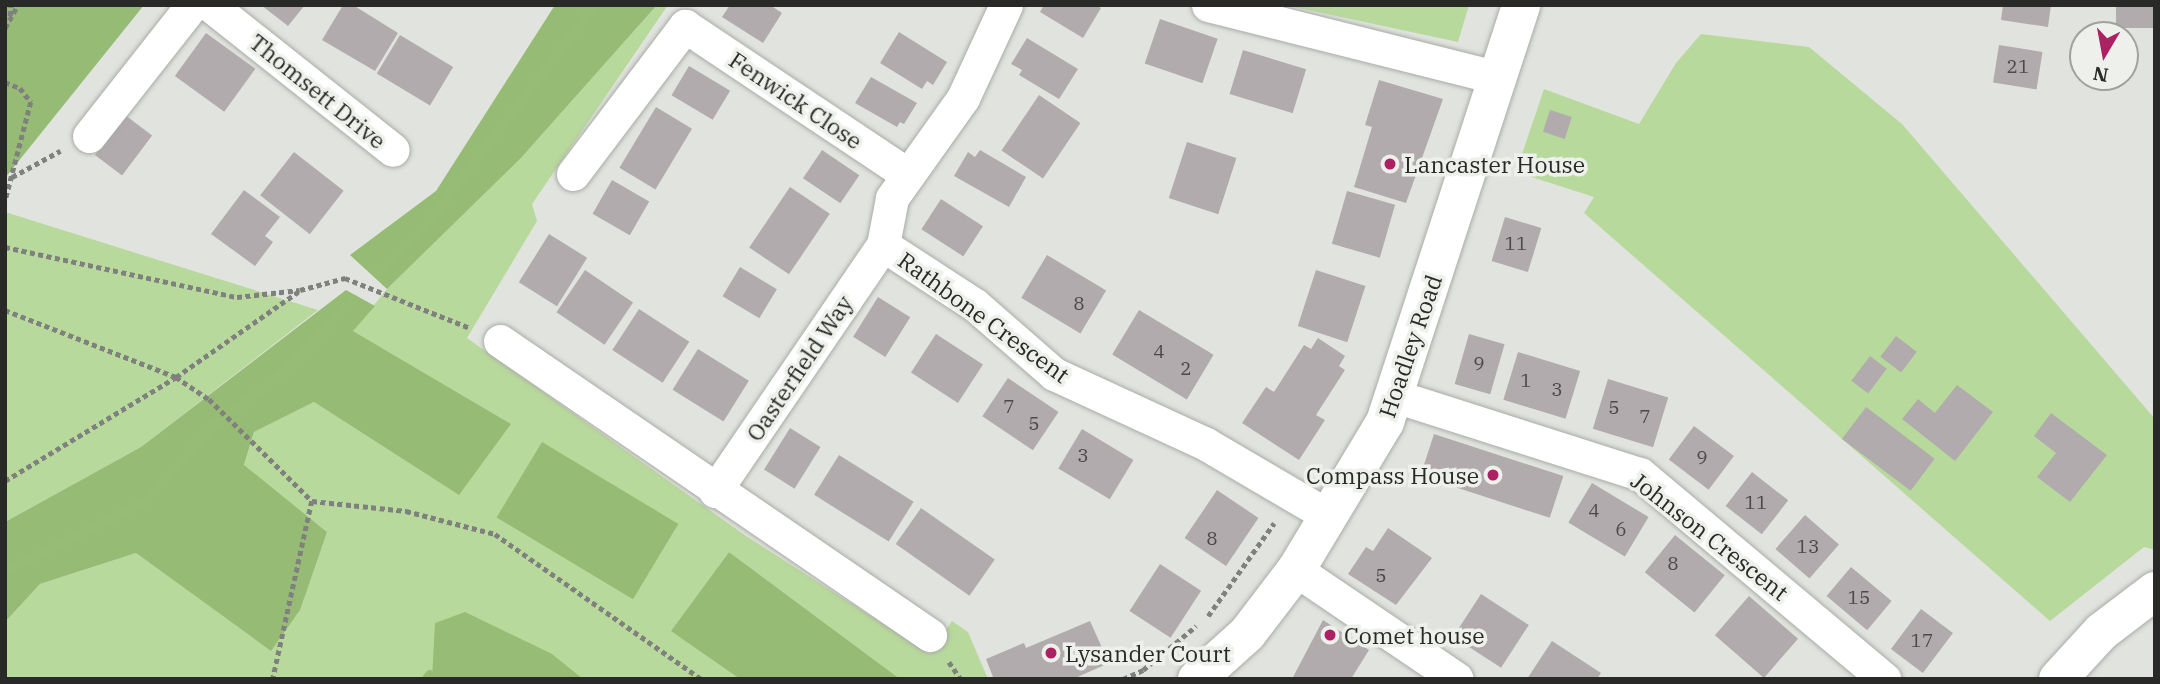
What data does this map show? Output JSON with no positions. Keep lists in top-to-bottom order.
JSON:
{
  "streets": {
    "street": [
      "Thomsett Drive",
      "Fenwick Close",
      "Rathbone Crescent",
      "Hoadley Road",
      "Oasterfield Way",
      "Johnson Crescent"
    ]
  },
  "crossings": [
    ["Fenwick Close", "Rathbone Crescent"],
    ["Rathbone Crescent", "Hoadley Road"],
    ["Rathbone Crescent", "Oasterfield Way"],
    ["Hoadley Road", "Johnson Crescent"]
  ],
  "places": [
    "Lancaster House",
    "Compass House",
    "Comet house",
    "Lysander Court"
  ],
  "house_numbers": [
    "21",
    "11",
    "8",
    "4",
    "9",
    "2",
    "1",
    "3",
    "7",
    "5",
    "7",
    "5",
    "3",
    "9",
    "11",
    "4",
    "6",
    "8",
    "13",
    "8",
    "5",
    "15",
    "17"
  ],
  "north": "bottom"
}
